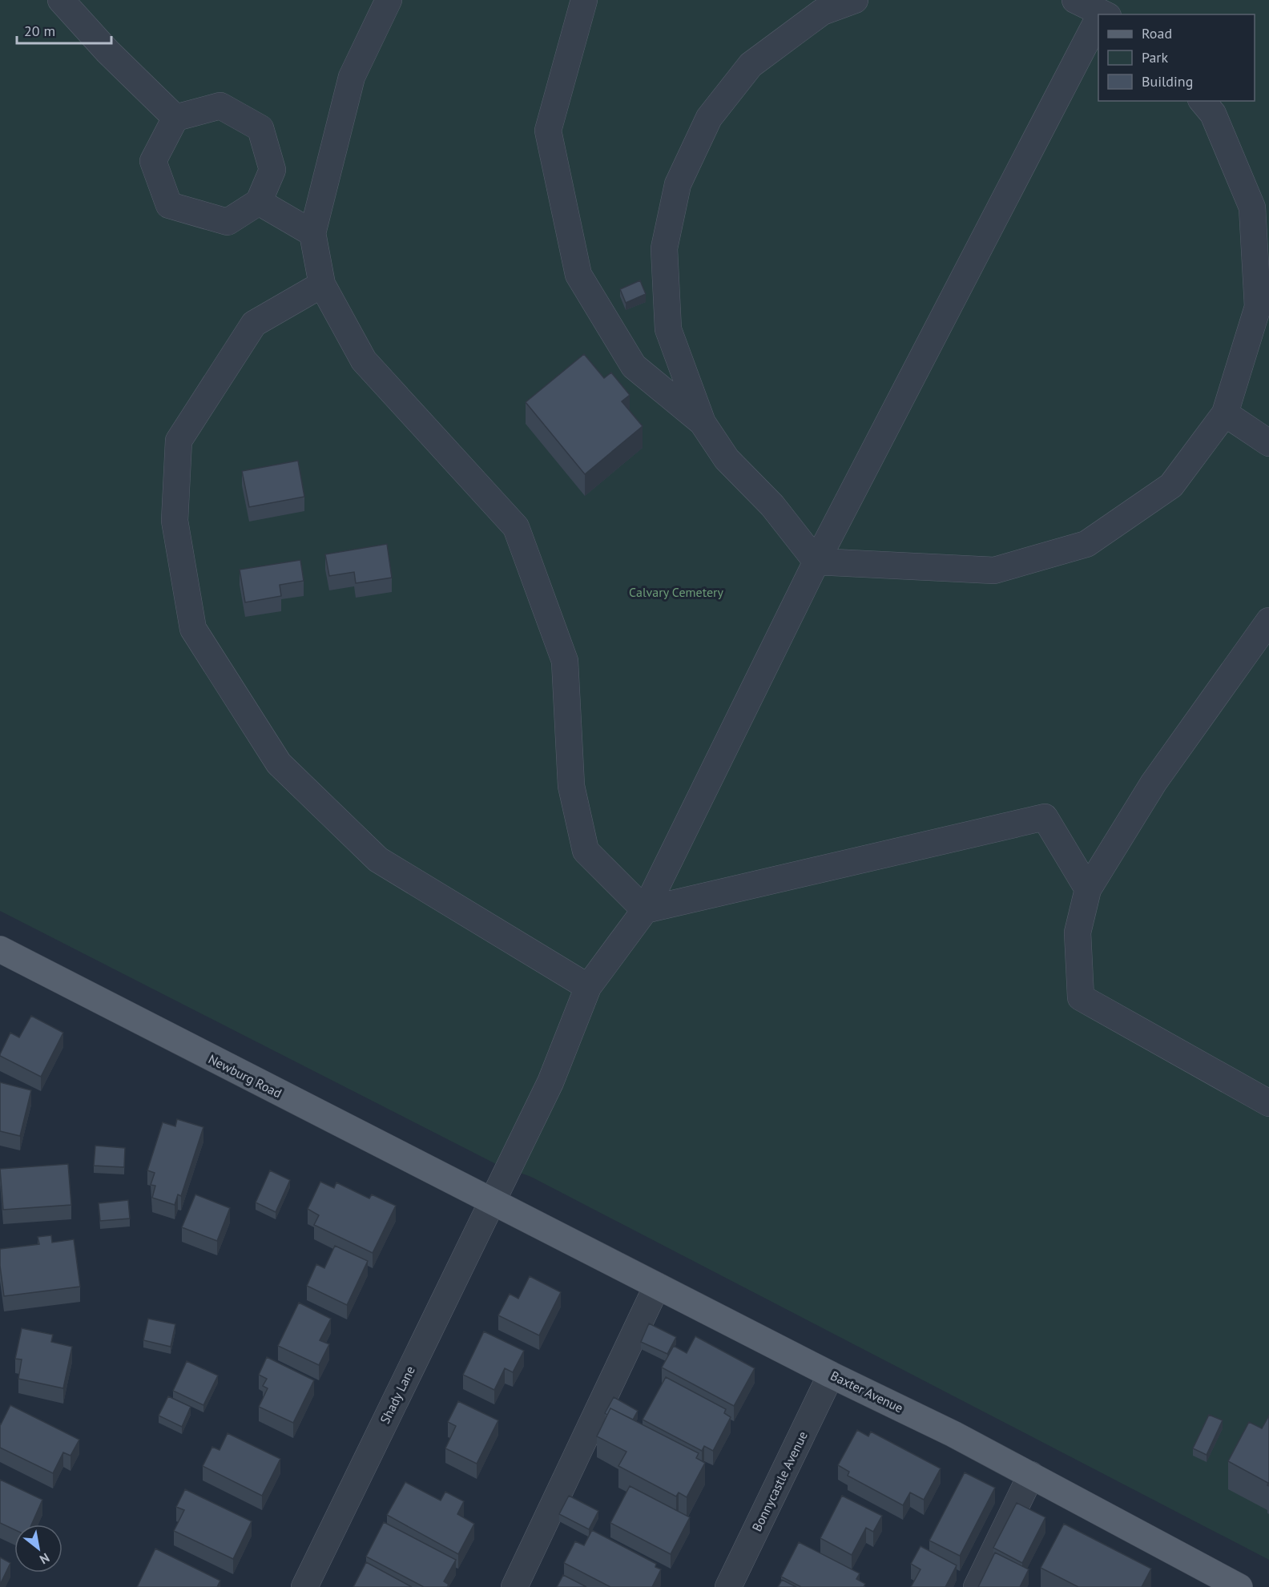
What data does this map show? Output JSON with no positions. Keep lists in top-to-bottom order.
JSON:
{
  "streets": {
    "main road": ["Newburg Road", "Baxter Avenue"],
    "street": ["Shady Lane", "Bonnycastle Avenue"]
  },
  "crossings": [
    ["Newburg Road", "Baxter Avenue"],
    ["Newburg Road", "Shady Lane"],
    ["Baxter Avenue", "Shady Lane"],
    ["Baxter Avenue", "Bonnycastle Avenue"]
  ],
  "parks": ["Calvary Cemetery"],
  "legend": ["Road", "Park", "Building"],
  "scale_bar": "20 m",
  "north": "bottom right"
}
